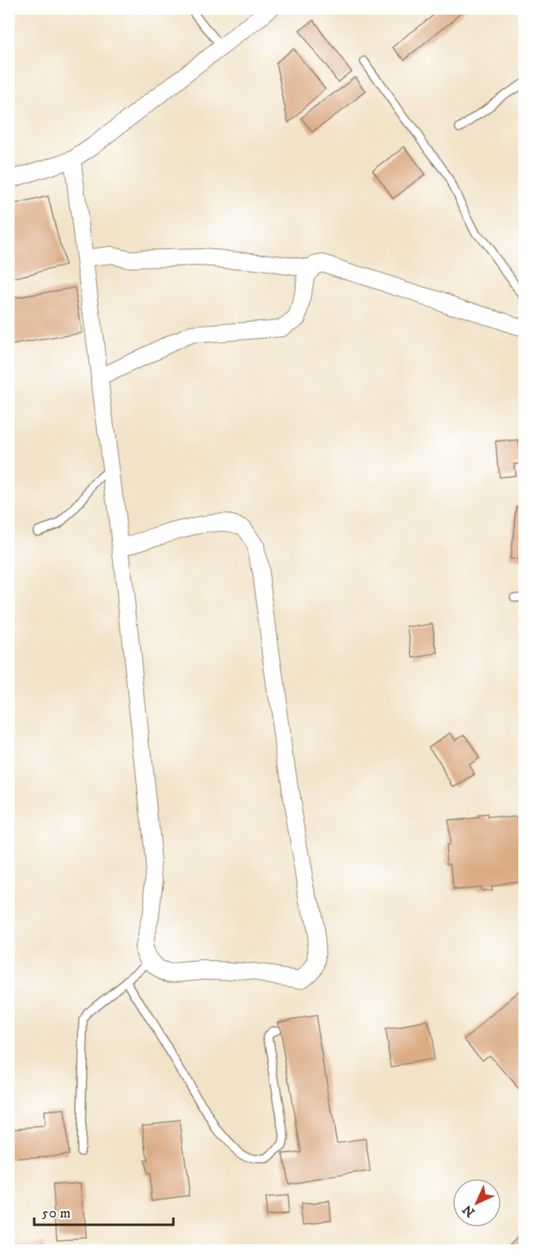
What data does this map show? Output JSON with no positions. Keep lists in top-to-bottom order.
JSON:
{
  "scale_bar": "50 m",
  "north": "bottom left"
}
